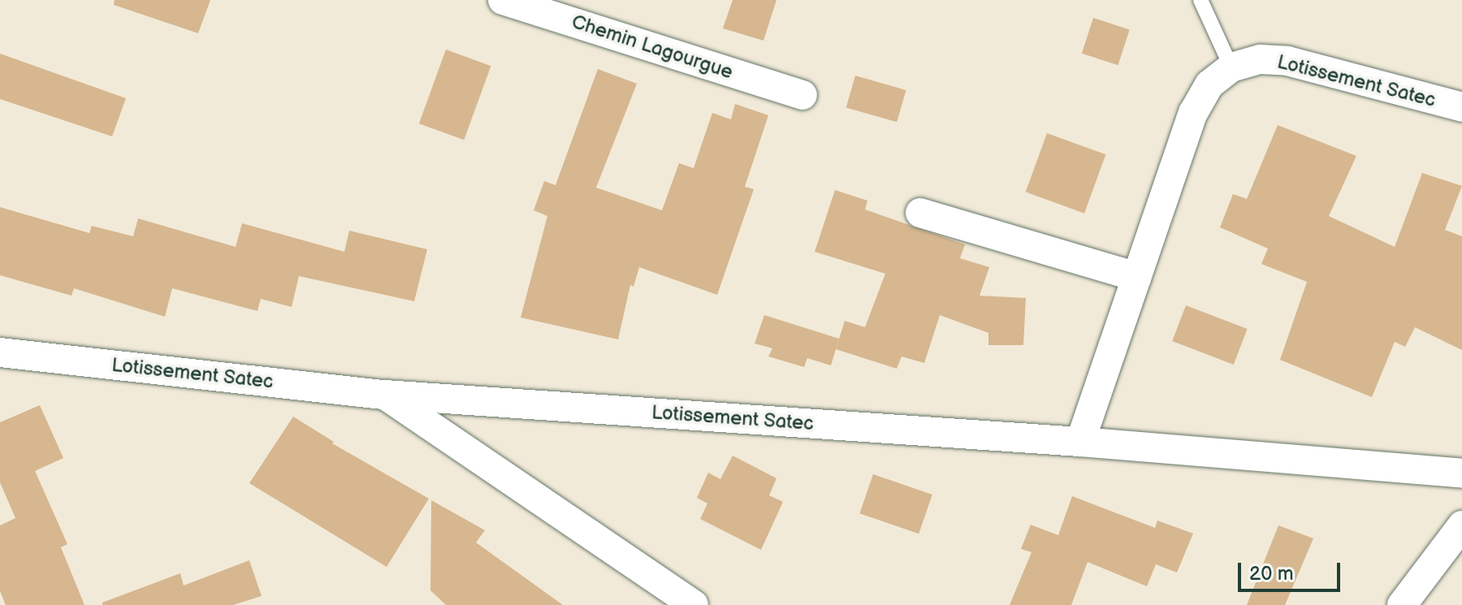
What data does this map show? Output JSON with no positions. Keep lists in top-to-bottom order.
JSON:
{
  "streets": {
    "street": ["Chemin Lagourgue", "Lotissement Satec"]
  },
  "scale_bar": "20 m"
}
